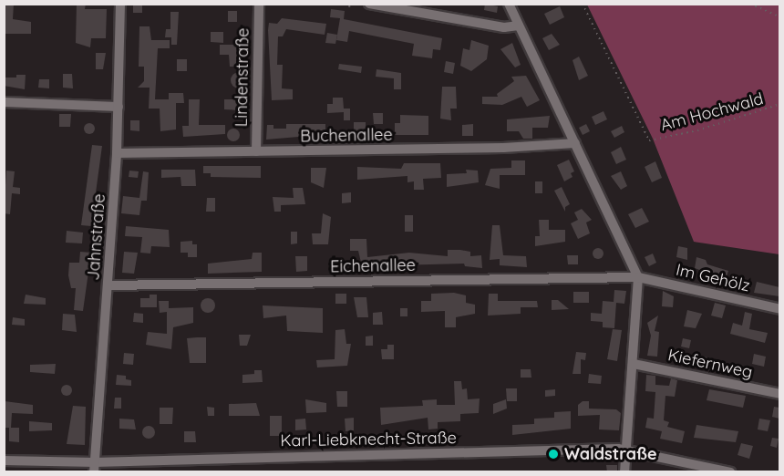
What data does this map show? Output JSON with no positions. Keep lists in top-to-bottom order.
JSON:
{
  "streets": {
    "street": [
      "Lindenstraße",
      "Buchenallee",
      "Jahnstraße",
      "Eichenallee",
      "Im Gehölz",
      "Kiefernweg",
      "Karl-Liebknecht-Straße"
    ],
    "path": ["Am Hochwald"]
  },
  "crossings": [
    ["Lindenstraße", "Buchenallee"],
    ["Buchenallee", "Jahnstraße"],
    ["Jahnstraße", "Eichenallee"],
    ["Jahnstraße", "Karl-Liebknecht-Straße"],
    ["Eichenallee", "Im Gehölz"]
  ],
  "places": ["Waldstraße"]
}
